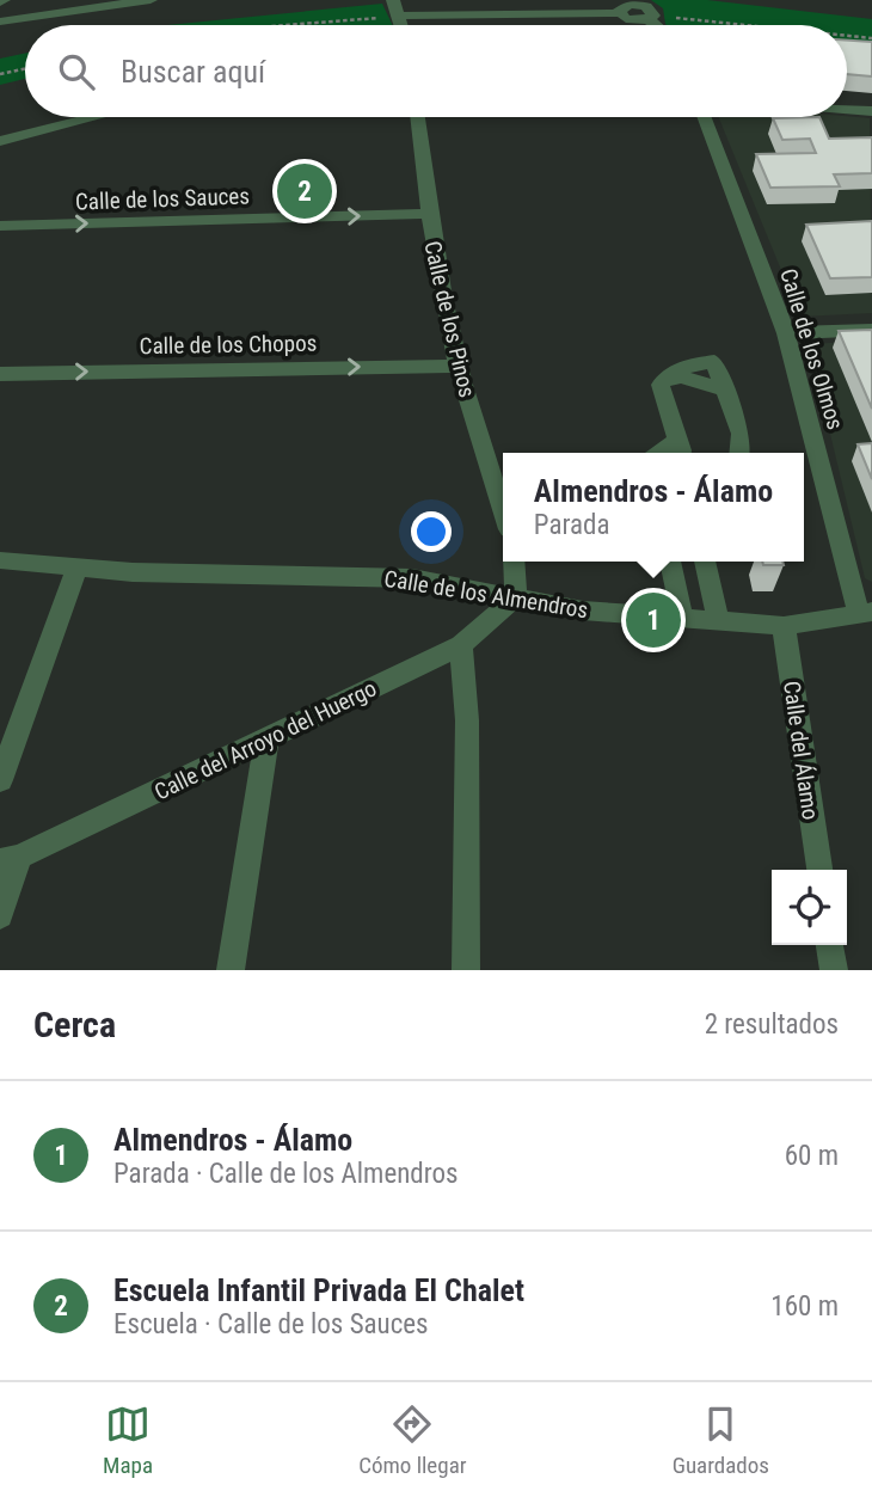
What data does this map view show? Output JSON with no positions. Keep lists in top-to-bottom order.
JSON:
{
  "streets": {
    "street": [
      "Calle de los Sauces",
      "Calle de los Pinos",
      "Calle de los Chopos",
      "Calle de los Olmos",
      "Calle de los Almendros",
      "Calle del Arroyo del Huergo",
      "Calle del Álamo"
    ]
  },
  "crossings": [
    ["Calle de los Sauces", "Calle de los Pinos"],
    ["Calle de los Pinos", "Calle de los Chopos"],
    ["Calle de los Olmos", "Calle de los Almendros"],
    ["Calle de los Almendros", "Calle del Arroyo del Huergo"],
    ["Calle de los Almendros", "Calle del Álamo"]
  ],
  "one_way": ["Calle de los Sauces", "Calle de los Chopos"],
  "page": {
    "search": "Buscar aquí",
    "pins": ["2", "1"],
    "popup": ["Almendros - Álamo", "Parada"],
    "heading": ["Cerca", "2 resultados"],
    "list": [
      {
        "mark": "1",
        "name": "Almendros - Álamo",
        "note": "Parada · Calle de los Almendros",
        "value": "60 m"
      },
      {
        "mark": "2",
        "name": "Escuela Infantil Privada El Chalet",
        "note": "Escuela · Calle de los Sauces",
        "value": "160 m"
      }
    ],
    "nav": ["Mapa", "Cómo llegar", "Guardados"]
  }
}
